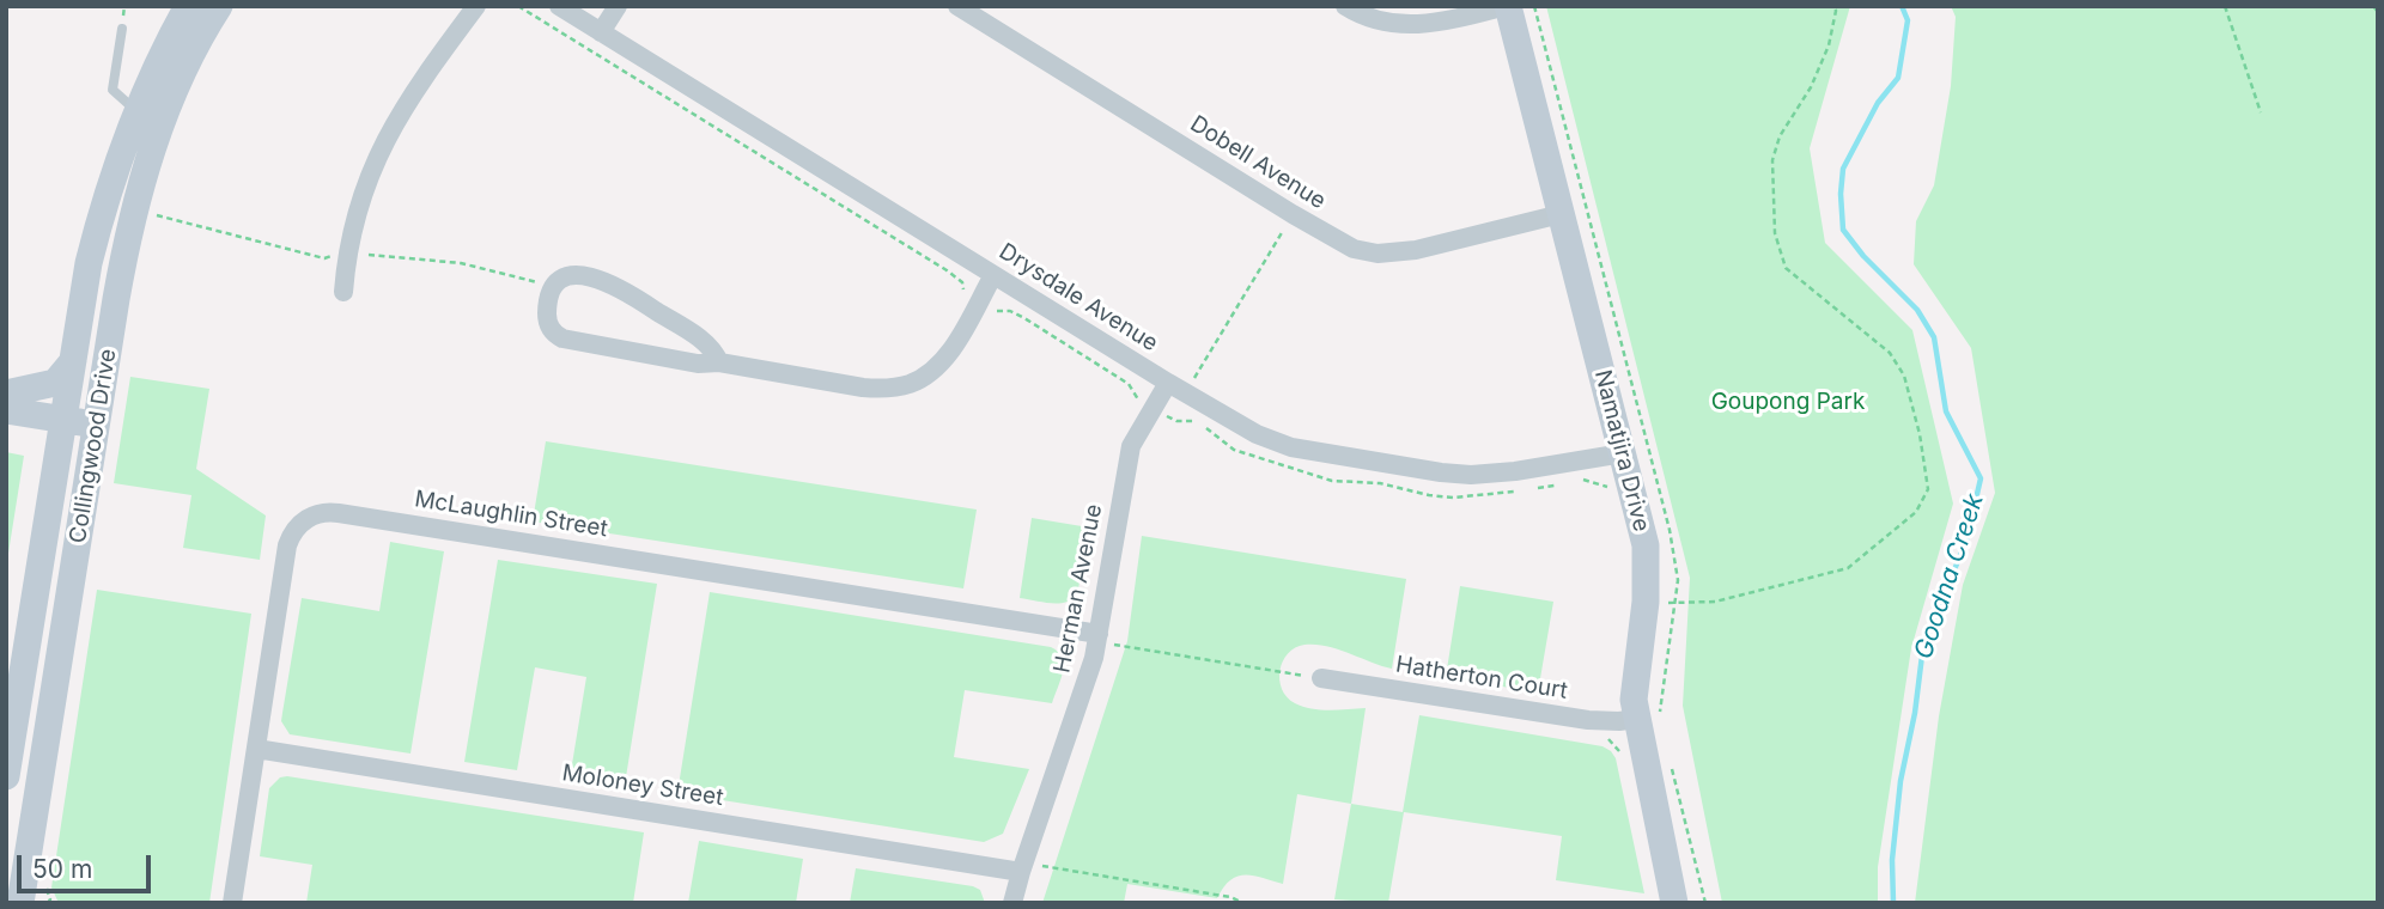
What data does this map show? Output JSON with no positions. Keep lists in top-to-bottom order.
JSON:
{
  "streets": {
    "main road": ["Collingwood Drive", "Namatjira Drive"],
    "street": [
      "Dobell Avenue",
      "Drysdale Avenue",
      "McLaughlin Street",
      "Herman Avenue",
      "Hatherton Court",
      "Moloney Street"
    ]
  },
  "crossings": [
    ["Dobell Avenue", "Namatjira Drive"],
    ["Drysdale Avenue", "Namatjira Drive"],
    ["Drysdale Avenue", "Herman Avenue"],
    ["Namatjira Drive", "Hatherton Court"],
    ["McLaughlin Street", "Herman Avenue"],
    ["McLaughlin Street", "Moloney Street"],
    ["Herman Avenue", "Moloney Street"]
  ],
  "water": ["Goodna Creek"],
  "parks": ["Goupong Park"],
  "scale_bar": "50 m"
}
